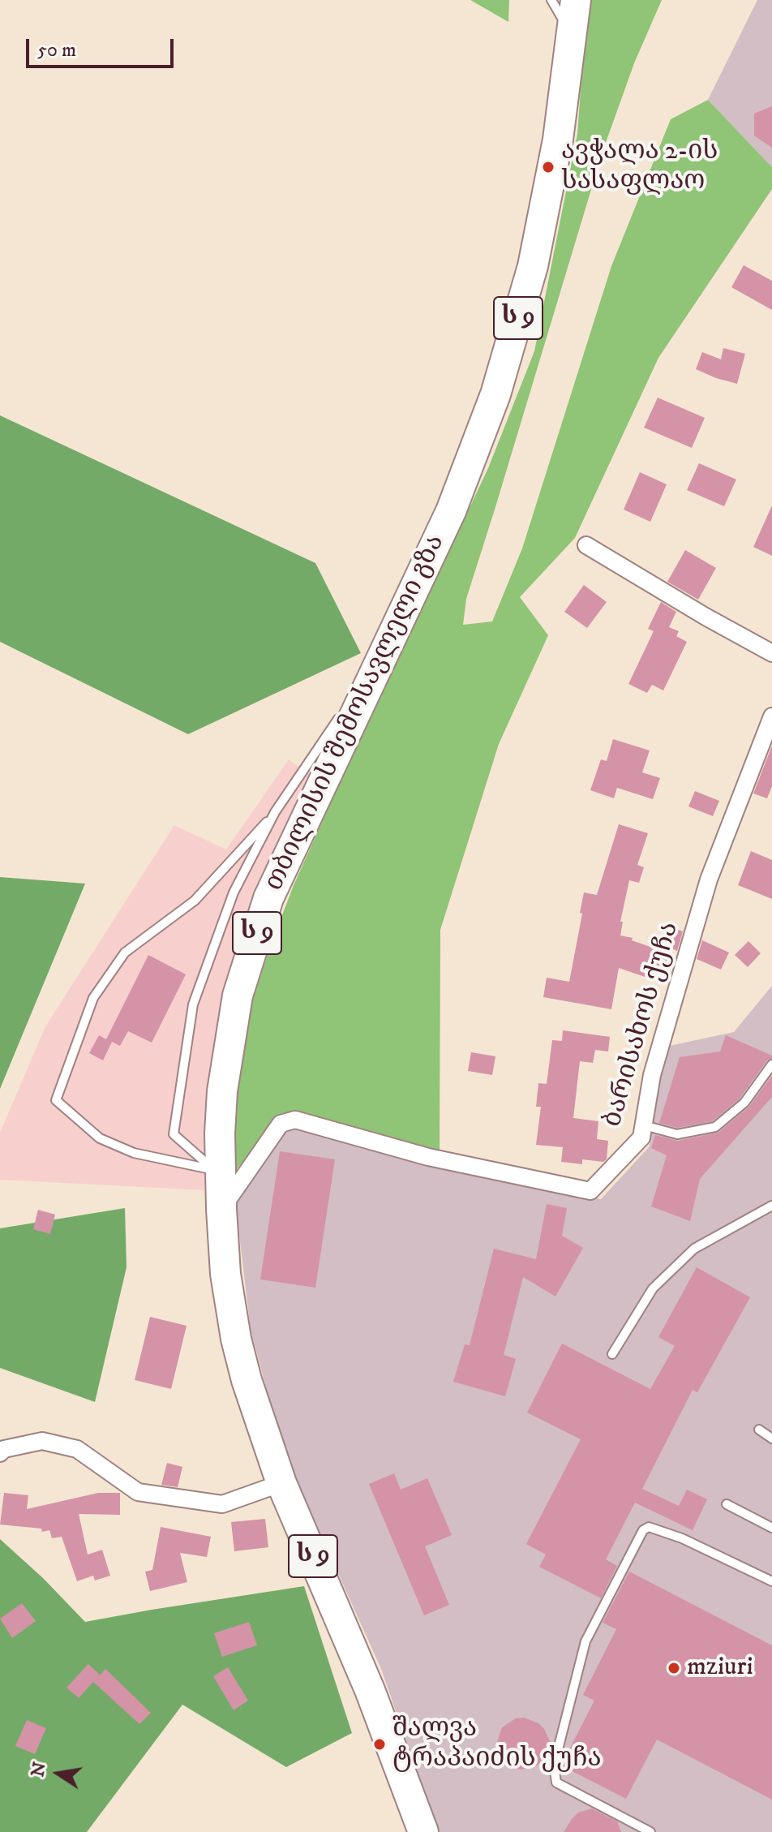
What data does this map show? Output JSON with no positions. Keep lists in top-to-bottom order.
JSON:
{
  "streets": {
    "highway": ["ს 9", "თბილისის შემოსავლელი გზა"],
    "street": ["ბარისახოს ქუჩა"]
  },
  "crossings": [
    ["თბილისის შემოსავლელი გზა", "ბარისახოს ქუჩა"]
  ],
  "places": ["ავჭალა 2-ის სასაფლაო", "mziuri", "შალვა ტრაპაიძის ქუჩა"],
  "scale_bar": "50 m",
  "north": "left"
}
